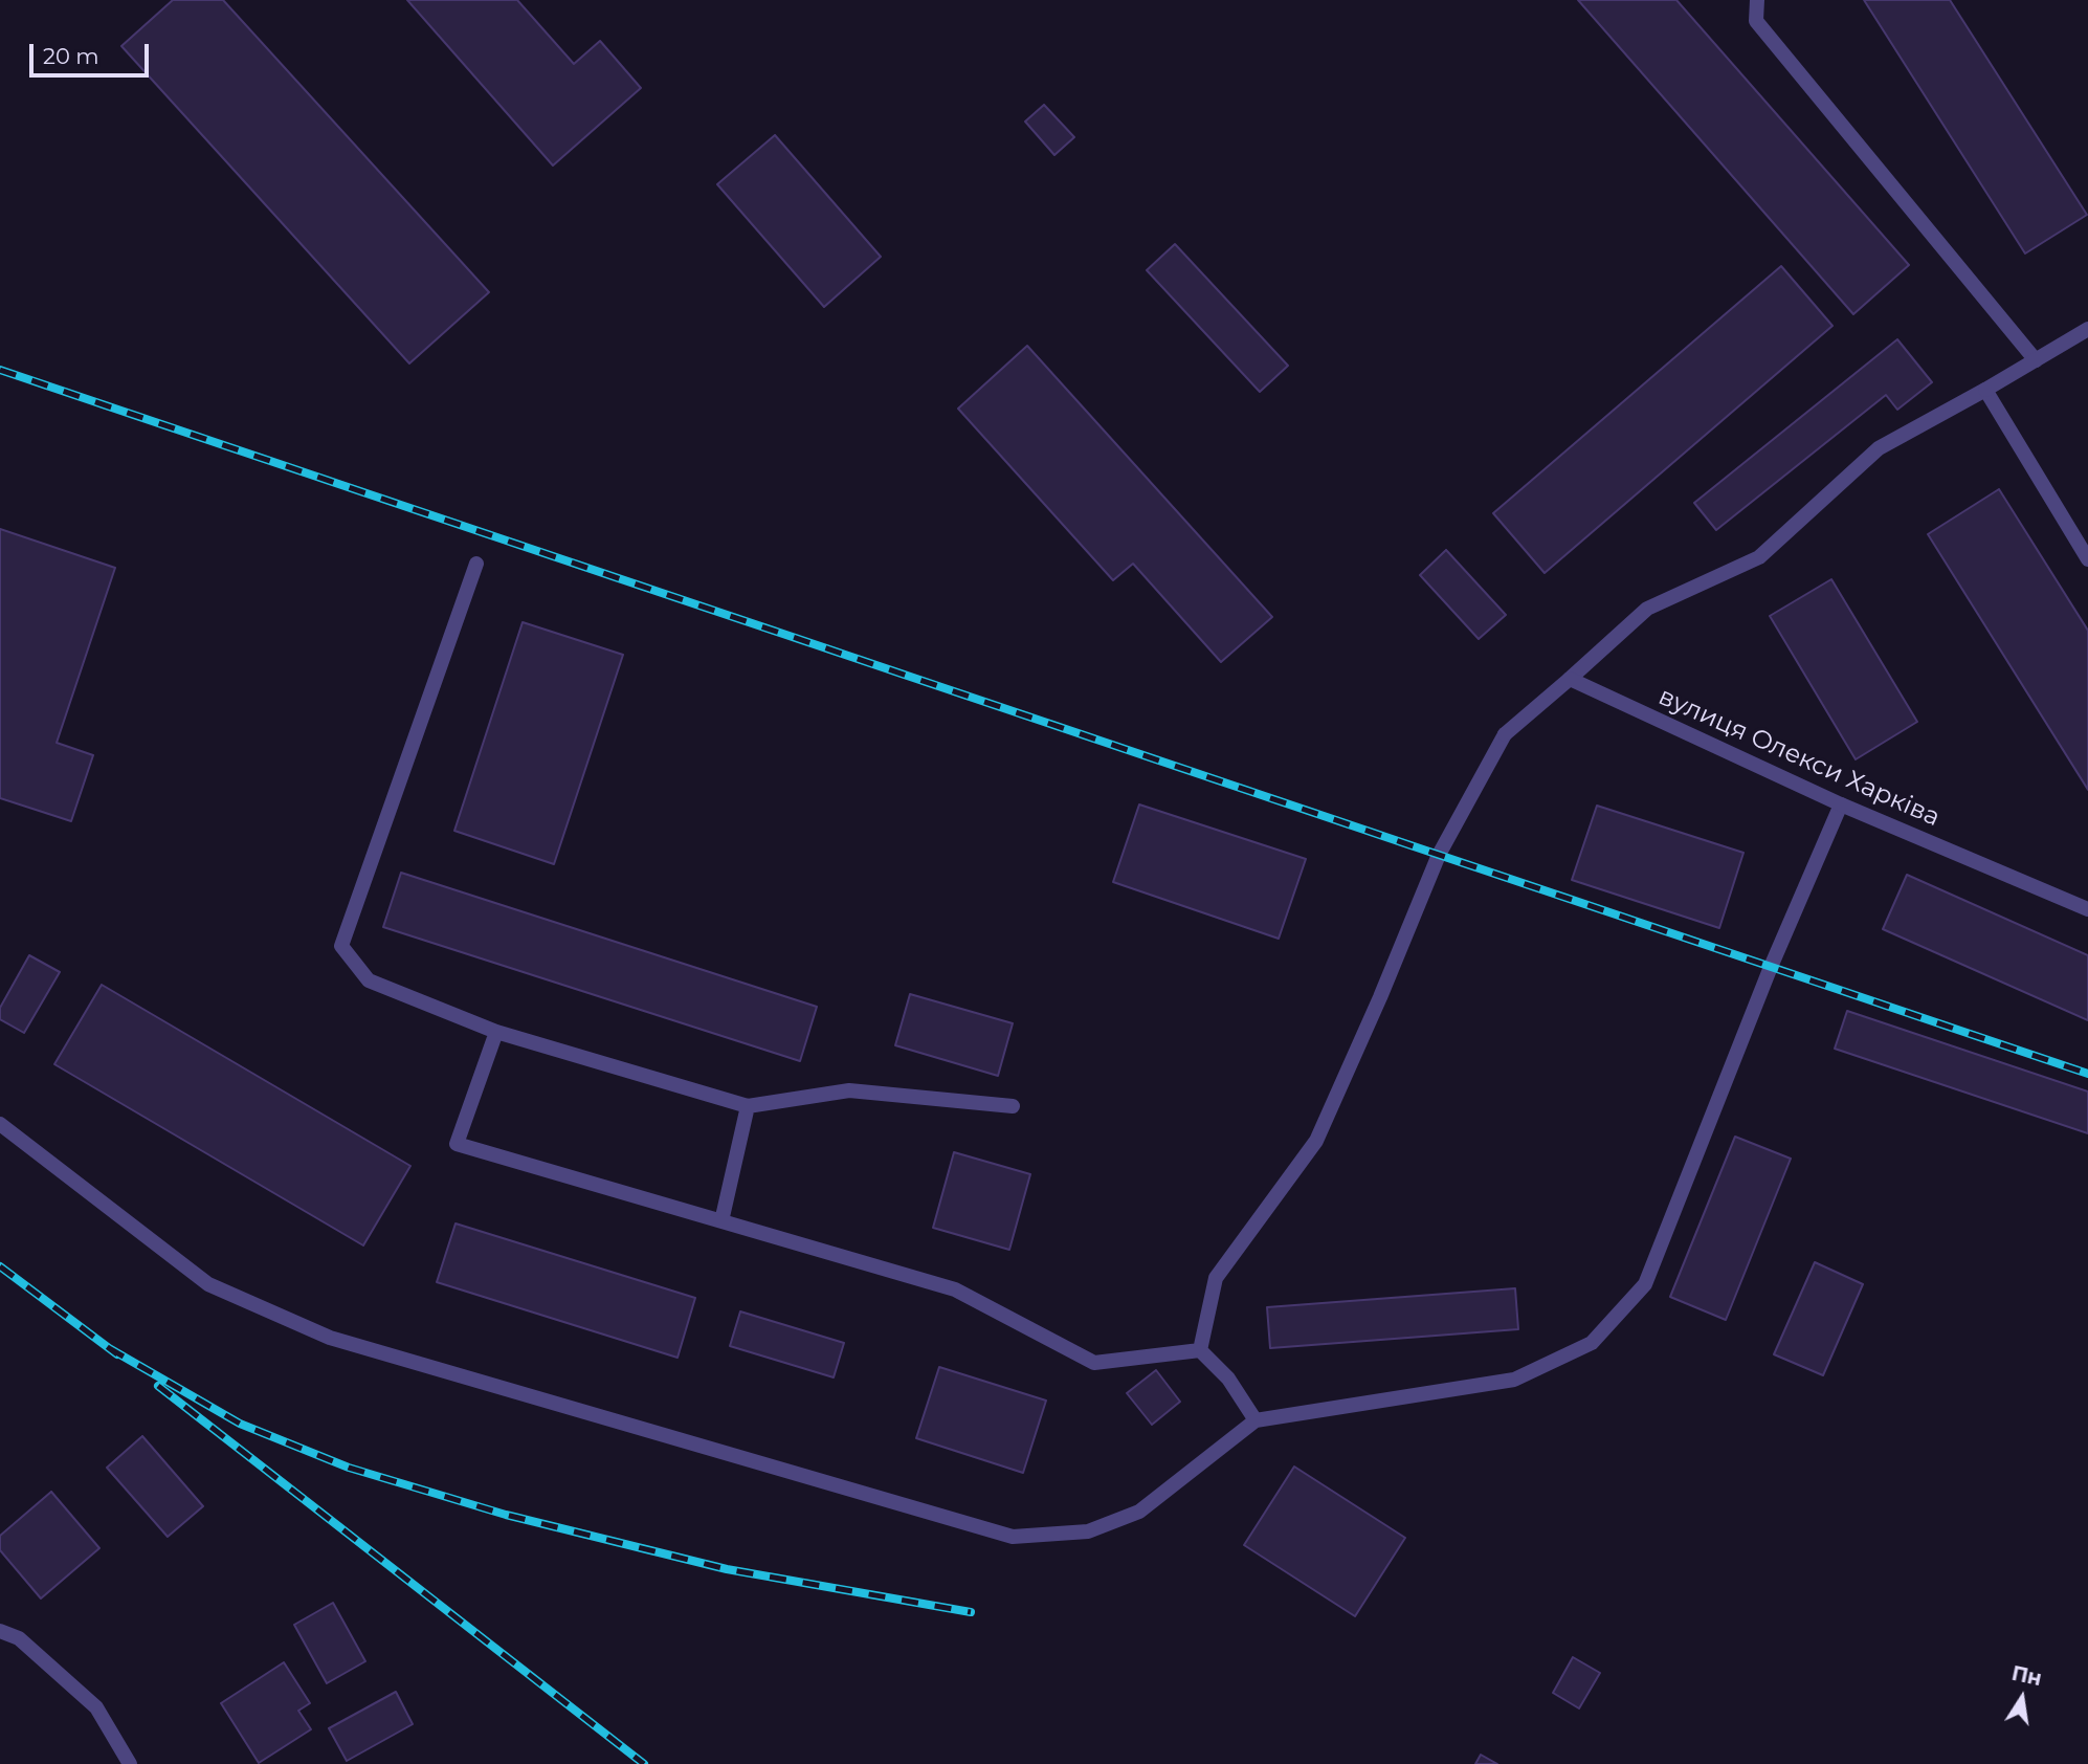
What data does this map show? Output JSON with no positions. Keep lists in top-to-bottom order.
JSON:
{
  "streets": {
    "street": ["вулиця Олекси Харківа"]
  },
  "scale_bar": "20 m",
  "north": "top"
}
